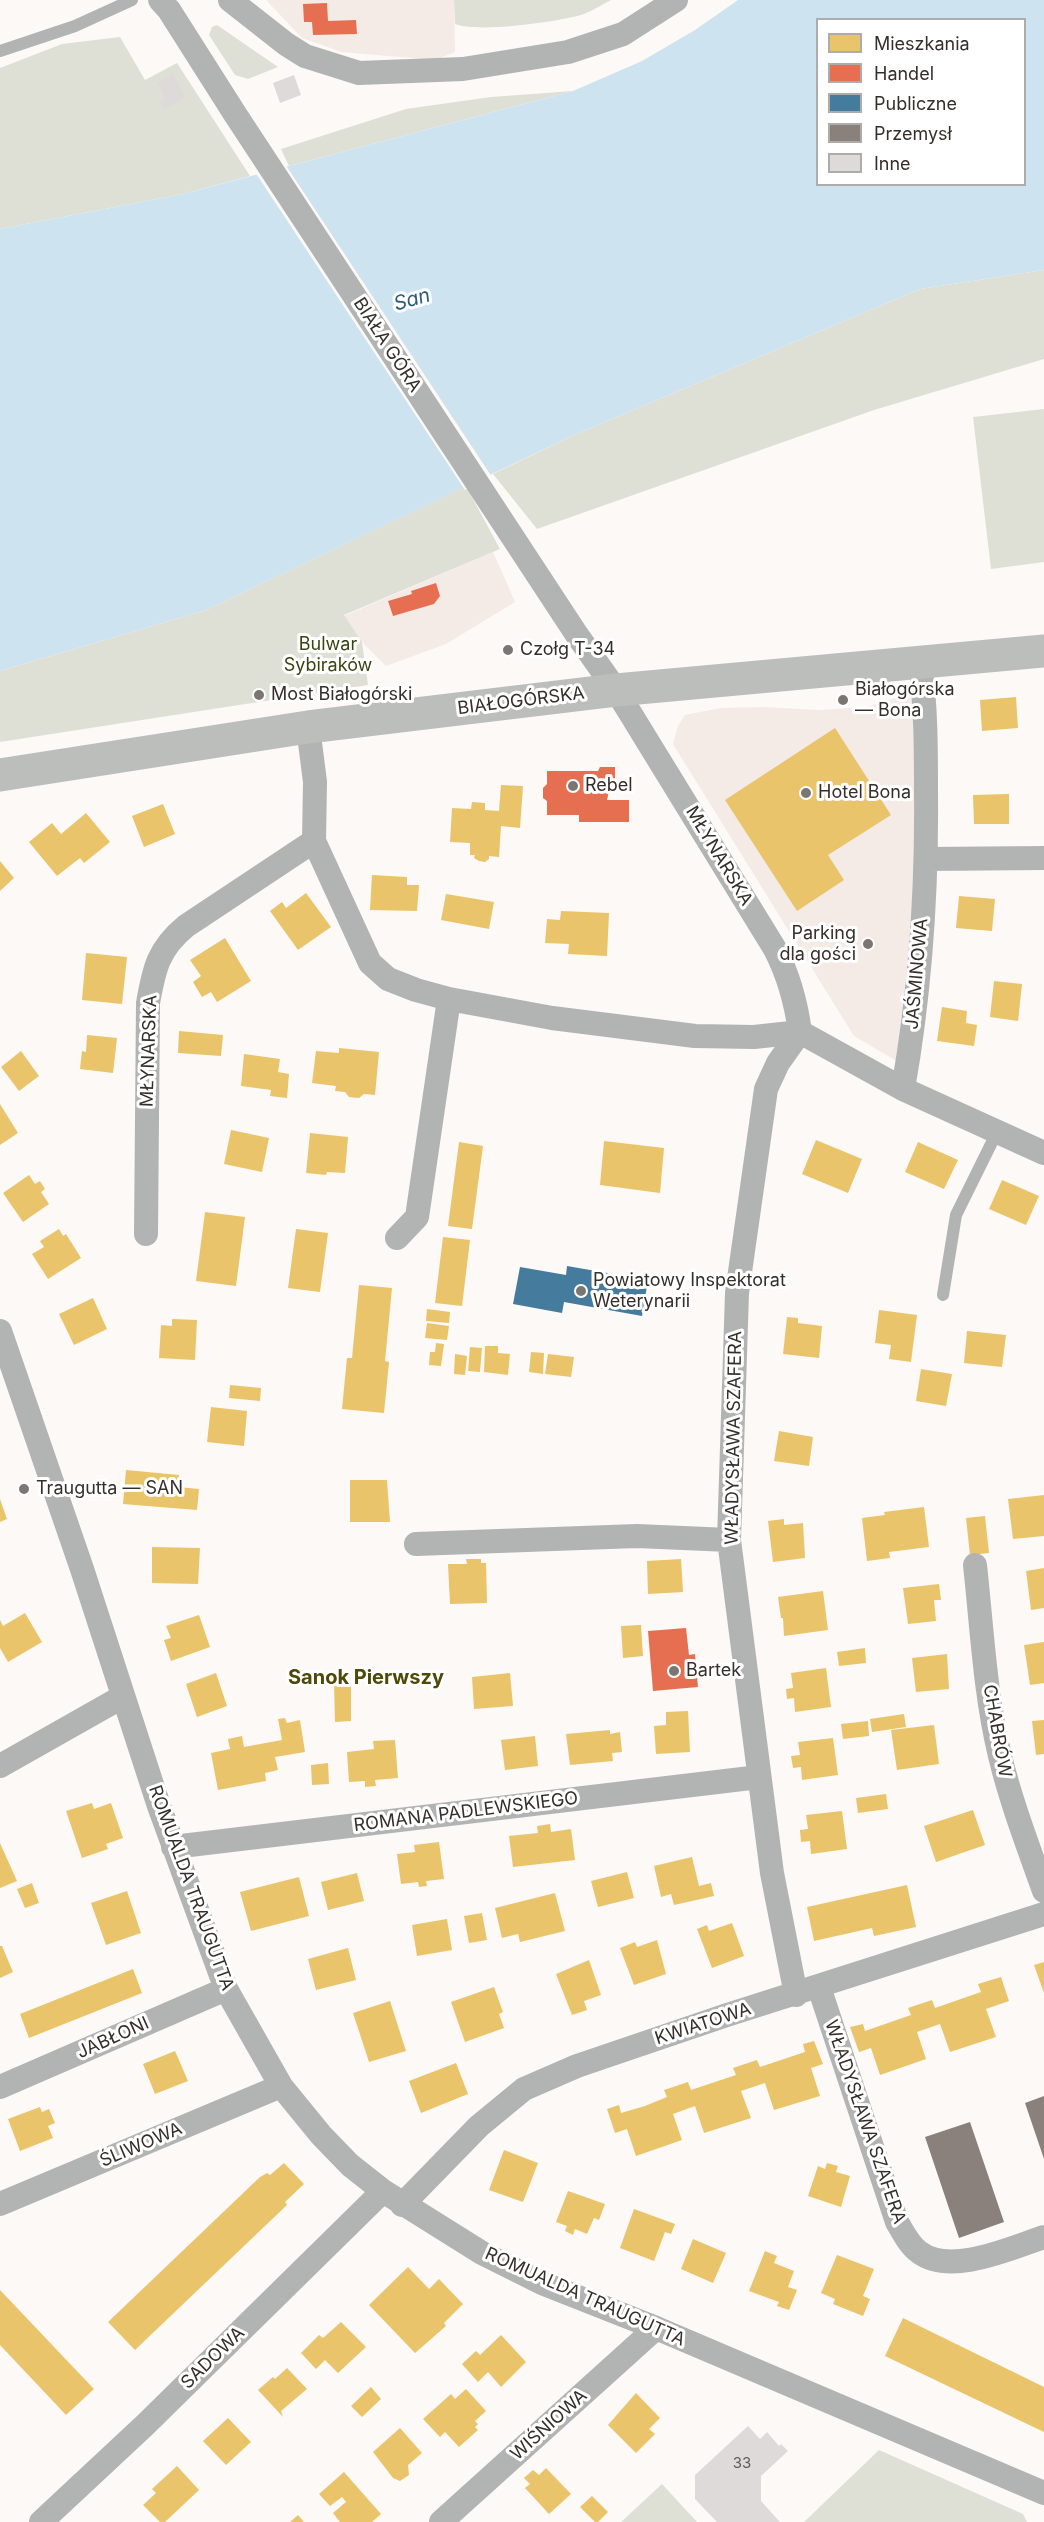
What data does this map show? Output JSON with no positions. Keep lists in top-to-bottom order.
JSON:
{
  "streets": {
    "street": [
      "BIAŁA GÓRA",
      "BIAŁOGÓRSKA",
      "MŁYNARSKA",
      "JAŚMINOWA",
      "WŁADYSŁAWA SZAFERA",
      "CHABRÓW",
      "ROMANA PADLEWSKIEGO",
      "ROMUALDA TRAUGUTTA",
      "KWIATOWA",
      "JABŁONI",
      "ŚLIWOWA",
      "SADOWA",
      "WIŚNIOWA"
    ]
  },
  "crossings": [
    ["BIAŁA GÓRA", "BIAŁOGÓRSKA"],
    ["BIAŁA GÓRA", "MŁYNARSKA"],
    ["BIAŁOGÓRSKA", "MŁYNARSKA"],
    ["BIAŁOGÓRSKA", "JAŚMINOWA"],
    ["MŁYNARSKA", "WŁADYSŁAWA SZAFERA"],
    ["WŁADYSŁAWA SZAFERA", "ROMANA PADLEWSKIEGO"],
    ["WŁADYSŁAWA SZAFERA", "KWIATOWA"],
    ["ROMANA PADLEWSKIEGO", "ROMUALDA TRAUGUTTA"],
    ["ROMUALDA TRAUGUTTA", "KWIATOWA"],
    ["ROMUALDA TRAUGUTTA", "JABŁONI"],
    ["ROMUALDA TRAUGUTTA", "ŚLIWOWA"],
    ["ROMUALDA TRAUGUTTA", "SADOWA"],
    ["ROMUALDA TRAUGUTTA", "WIŚNIOWA"],
    ["KWIATOWA", "SADOWA"]
  ],
  "districts": ["Sanok Pierwszy"],
  "water": ["San"],
  "parks": ["Bulwar Sybiraków"],
  "places": [
    "Czołg T-34",
    "Most Białogórski",
    "Białogórska — Bona",
    "Rebel",
    "Hotel Bona",
    "Parking dla gości",
    "Powiatowy Inspektorat Weterynarii",
    "Traugutta — SAN",
    "Bartek"
  ],
  "house_numbers": ["33"],
  "legend": [
    "Mieszkania",
    "Handel",
    "Publiczne",
    "Przemysł",
    "Inne"
  ]
}
